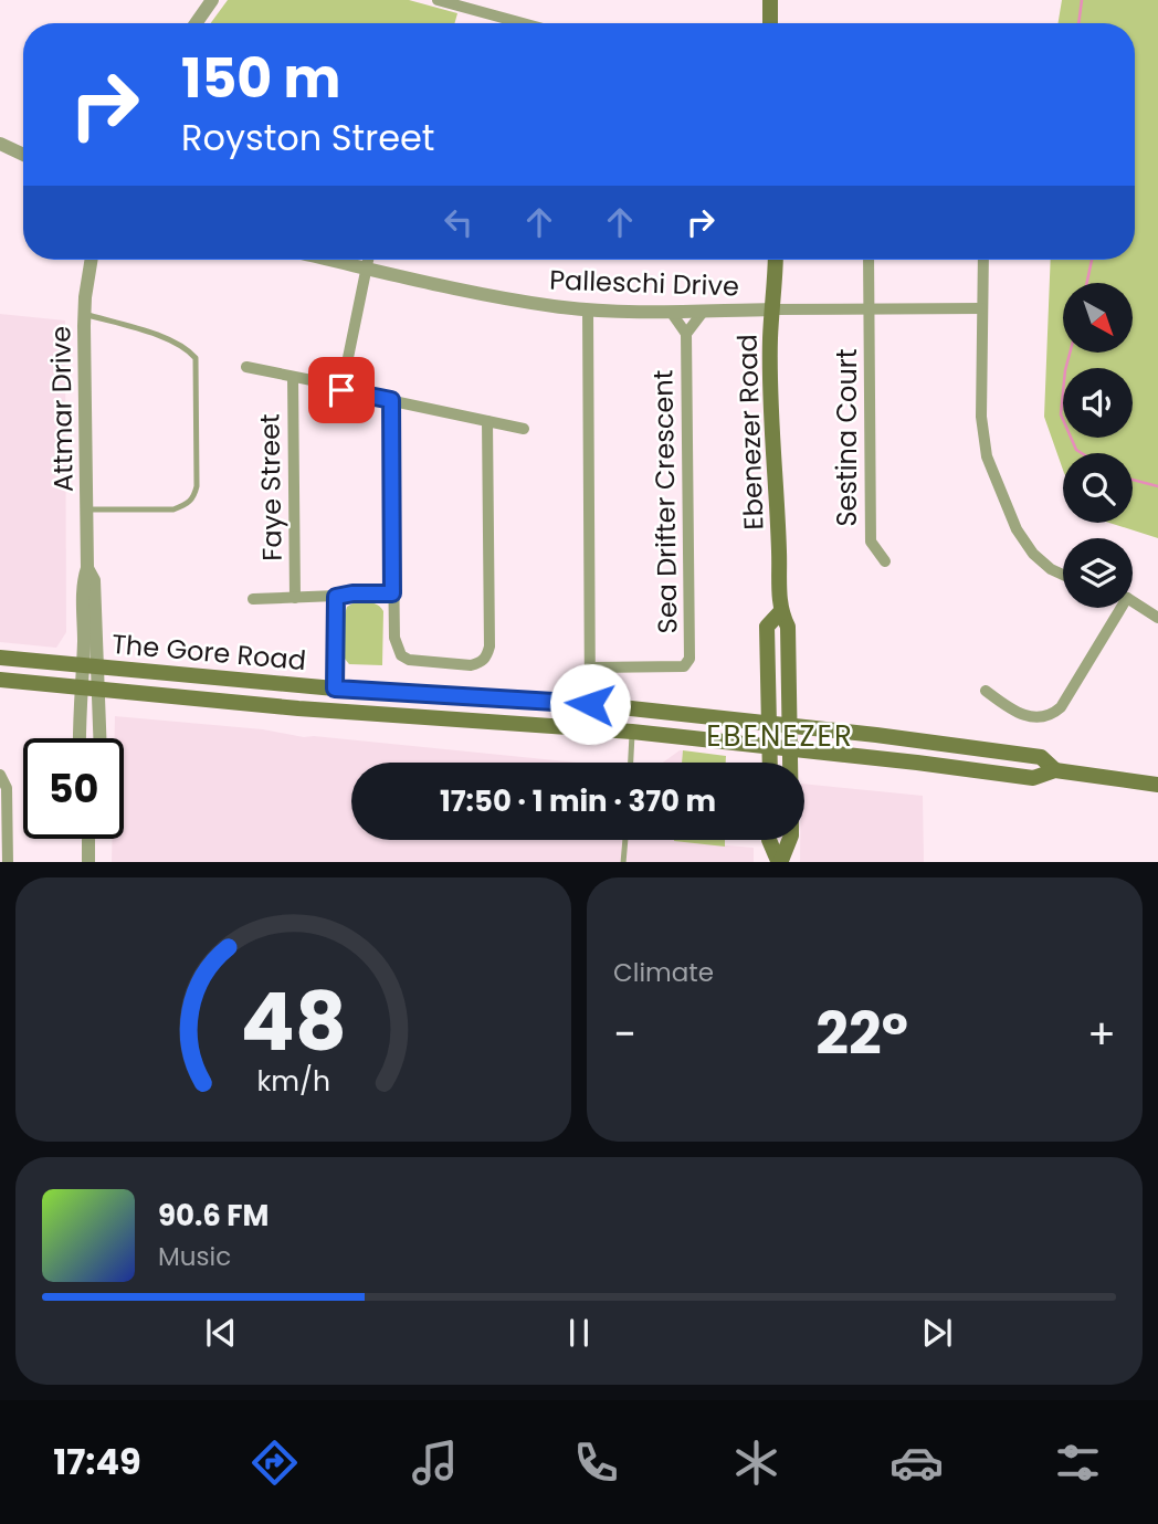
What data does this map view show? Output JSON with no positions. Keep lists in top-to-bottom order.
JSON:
{
  "streets": {
    "main road": ["Ebenezer Road", "The Gore Road"],
    "street": [
      "Palleschi Drive",
      "Attmar Drive",
      "Sestina Court",
      "Faye Street",
      "Sea Drifter Crescent"
    ]
  },
  "crossings": [
    ["Palleschi Drive", "Ebenezer Road"],
    ["Palleschi Drive", "Sea Drifter Crescent"],
    ["Attmar Drive", "The Gore Road"],
    ["Ebenezer Road", "The Gore Road"]
  ],
  "districts": ["EBENEZER"],
  "north": "bottom right",
  "page": {
    "turn": ["150 m", "Royston Street"],
    "limit": "50",
    "trip": "17:50 · 1 min · 370 m",
    "tile": "Climate",
    "heat": ["−", "22°", "+"],
    "song": ["90.6 FM", "Music"],
    "tabs": "17:49",
    "gauge": ["48", "km/h"]
  }
}
